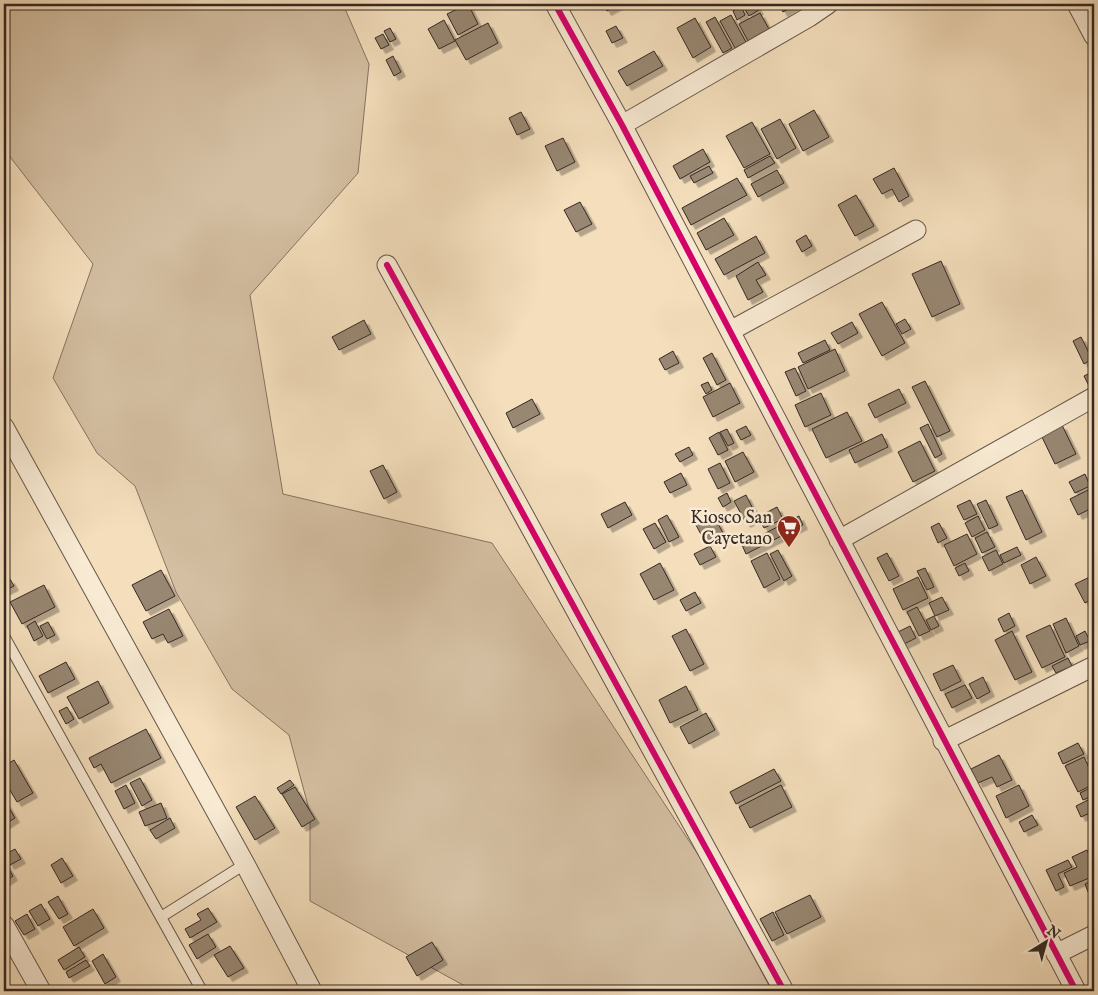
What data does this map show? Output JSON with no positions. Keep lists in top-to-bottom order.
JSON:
{
  "places": {
    "supermarket": ["Kiosco San Cayetano"]
  },
  "north": "top right"
}
